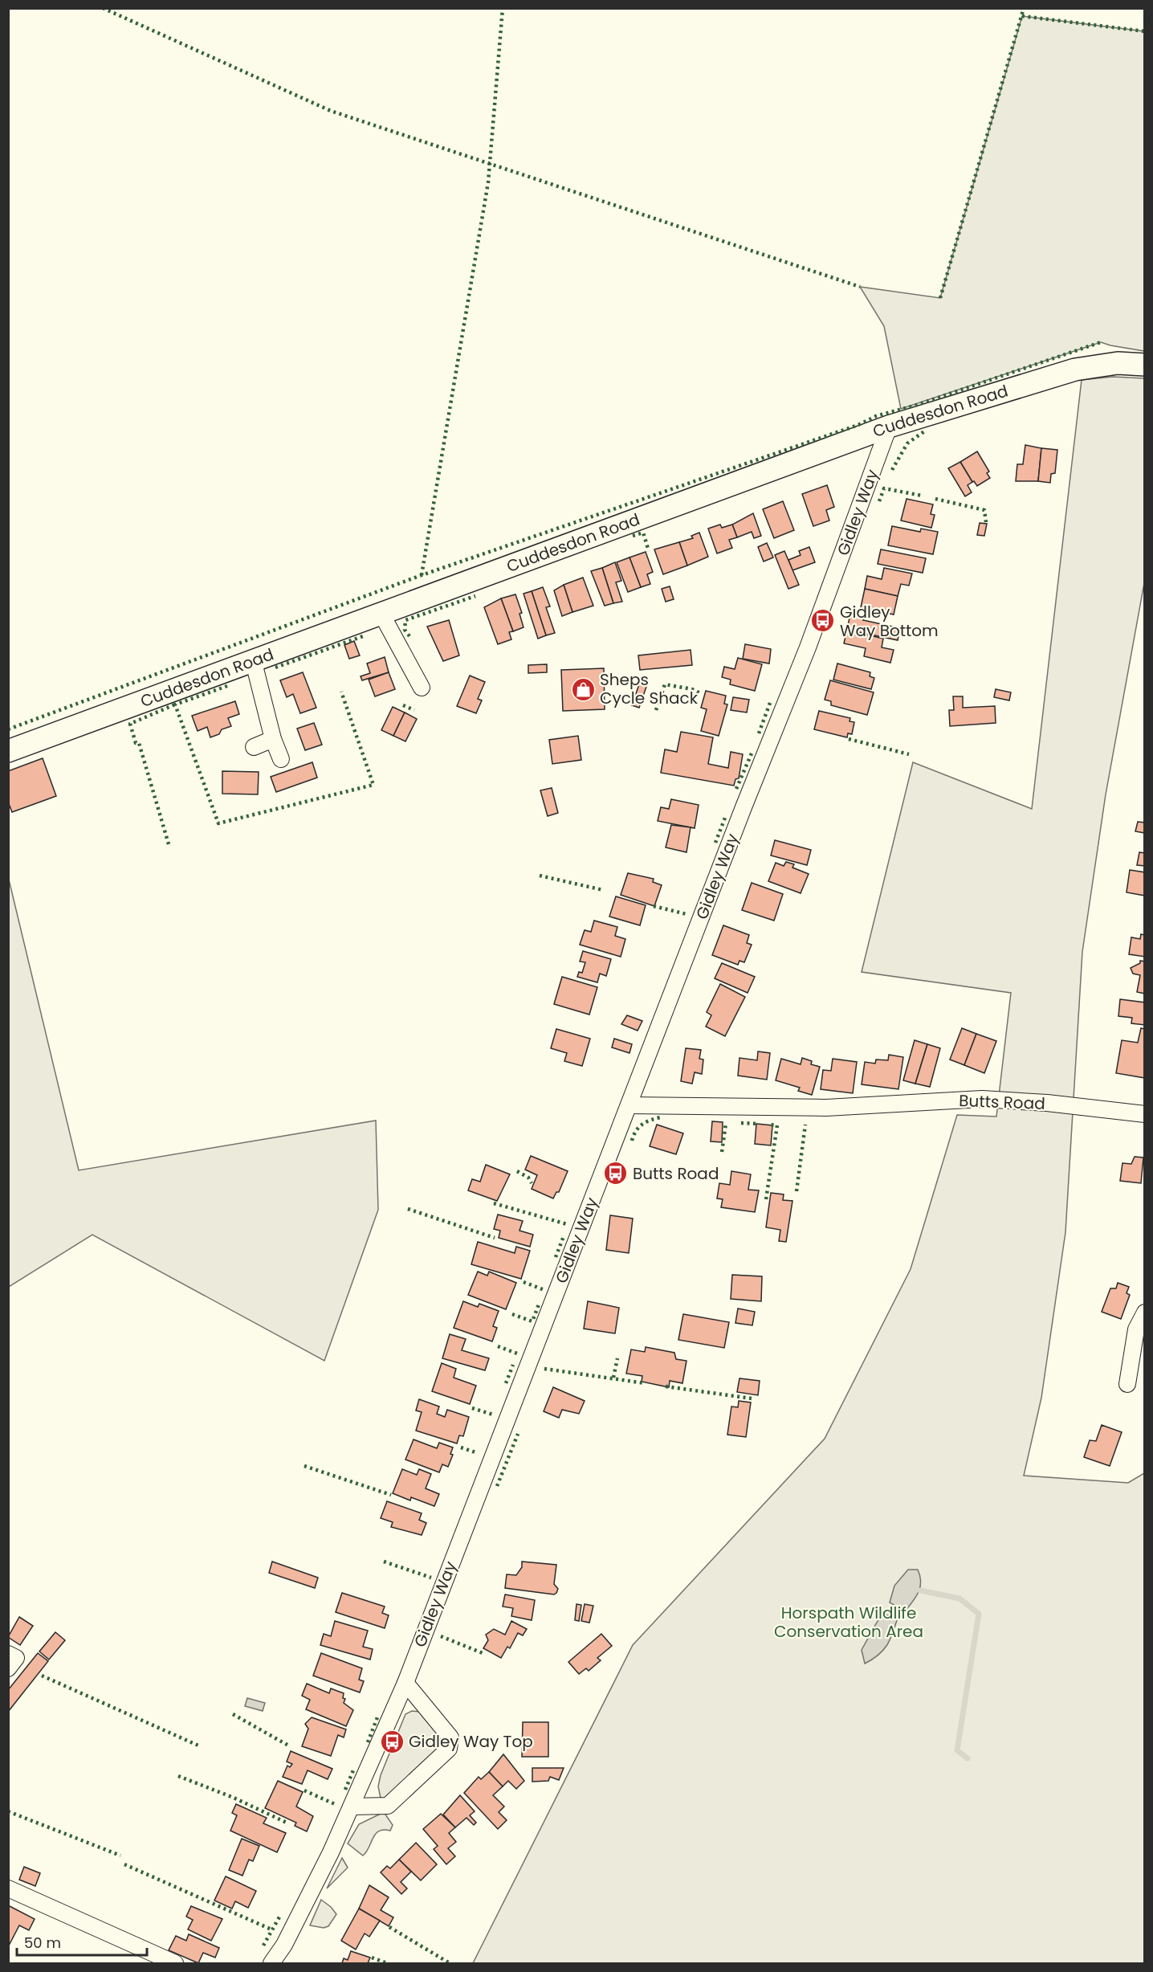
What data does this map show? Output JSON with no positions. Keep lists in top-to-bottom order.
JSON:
{
  "streets": {
    "street": ["Cuddesdon Road", "Gidley Way", "Butts Road"]
  },
  "crossings": [
    ["Cuddesdon Road", "Gidley Way"],
    ["Gidley Way", "Butts Road"]
  ],
  "parks": ["Horspath Wildlife Conservation Area"],
  "places": {
    "bus stop": ["Gidley Way Bottom", "Butts Road", "Gidley Way Top"],
    "shop": ["Sheps Cycle Shack"]
  },
  "scale_bar": "50 m"
}
